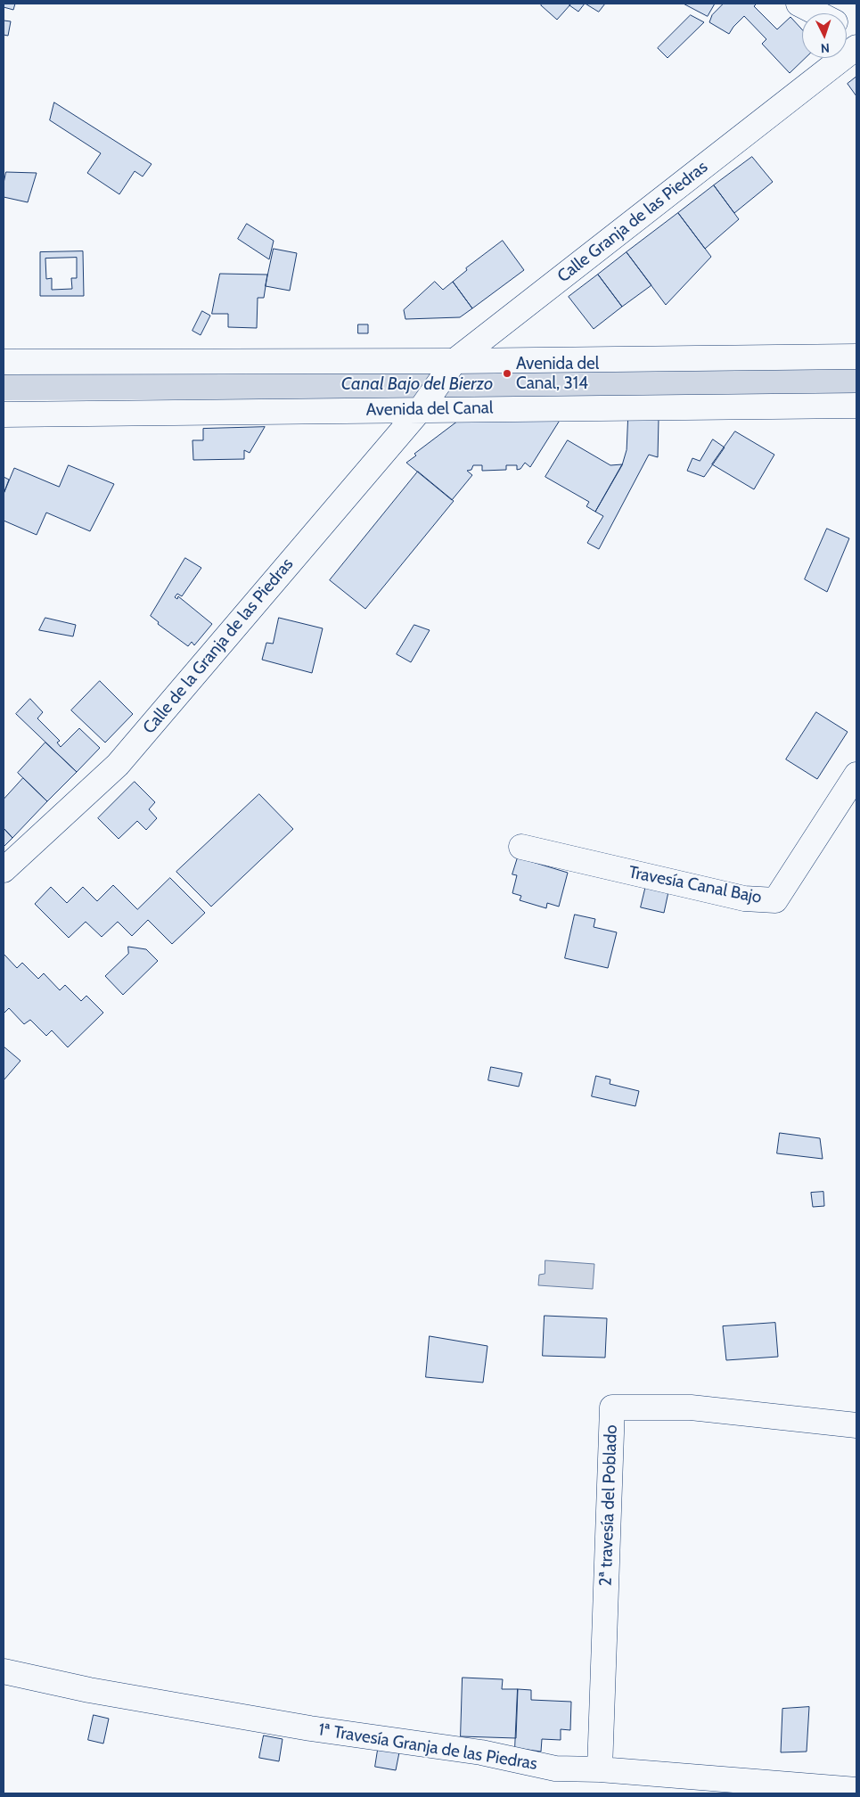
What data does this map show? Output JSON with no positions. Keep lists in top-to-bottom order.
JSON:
{
  "streets": {
    "street": [
      "Calle Granja de las Piedras",
      "Avenida del Canal",
      "Calle de la Granja de las Piedras",
      "Travesía Canal Bajo",
      "2ª travesía del Poblado",
      "1ª Travesía Granja de las Piedras"
    ]
  },
  "crossings": [
    ["Calle Granja de las Piedras", "Avenida del Canal"],
    ["Calle Granja de las Piedras", "Calle de la Granja de las Piedras"],
    ["Avenida del Canal", "Calle de la Granja de las Piedras"],
    ["2ª travesía del Poblado", "1ª Travesía Granja de las Piedras"]
  ],
  "water": ["Canal Bajo del Bierzo"],
  "places": ["Avenida del Canal, 314"],
  "north": "bottom"
}
